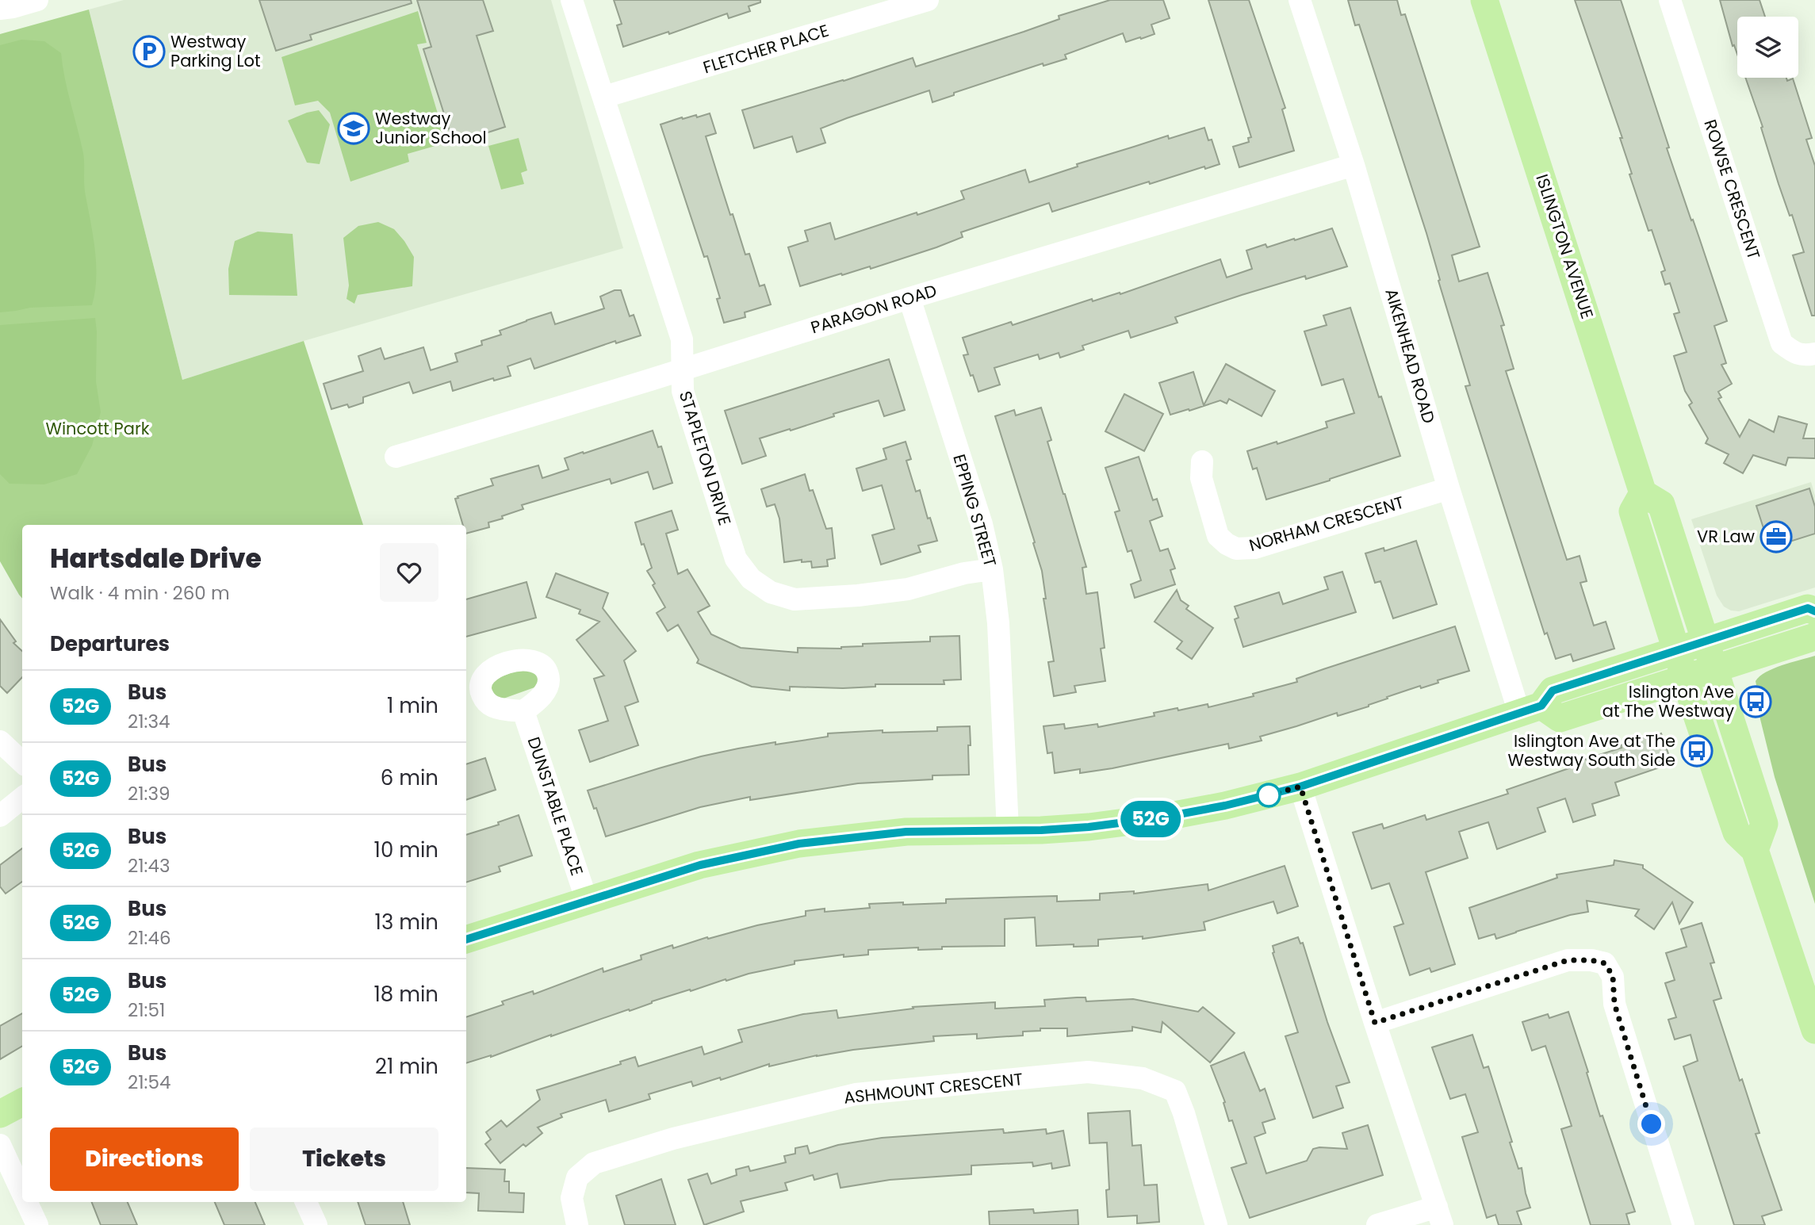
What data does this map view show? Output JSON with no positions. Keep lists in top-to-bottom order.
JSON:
{
  "streets": {
    "main road": ["ISLINGTON AVENUE"],
    "street": [
      "FLETCHER PLACE",
      "ROWSE CRESCENT",
      "PARAGON ROAD",
      "AIKENHEAD ROAD",
      "STAPLETON DRIVE",
      "EPPING STREET",
      "NORHAM CRESCENT",
      "DUNSTABLE PLACE",
      "ASHMOUNT CRESCENT"
    ]
  },
  "crossings": [
    ["FLETCHER PLACE", "STAPLETON DRIVE"],
    ["PARAGON ROAD", "AIKENHEAD ROAD"],
    ["PARAGON ROAD", "STAPLETON DRIVE"],
    ["PARAGON ROAD", "EPPING STREET"],
    ["AIKENHEAD ROAD", "NORHAM CRESCENT"],
    ["STAPLETON DRIVE", "EPPING STREET"]
  ],
  "parks": ["Wincott Park"],
  "places": {
    "parking": ["Westway Parking Lot"],
    "school or university": ["Westway Junior School"],
    "office": ["VR Law"],
    "bus stop": ["Islington Ave at The Westway", "Islington Ave at The Westway South Side"]
  },
  "lines": ["bus line 52G"],
  "page": {
    "on_map": "52G",
    "heading": [
      ["Hartsdale Drive", "Walk · 4 min · 260 m"],
      "Departures"
    ],
    "list": [
      {
        "mark": "52G",
        "name": "Bus",
        "note": "21:34",
        "value": "1 min"
      },
      {
        "mark": "52G",
        "name": "Bus",
        "note": "21:39",
        "value": "6 min"
      },
      {
        "mark": "52G",
        "name": "Bus",
        "note": "21:43",
        "value": "10 min"
      },
      {
        "mark": "52G",
        "name": "Bus",
        "note": "21:46",
        "value": "13 min"
      },
      {
        "mark": "52G",
        "name": "Bus",
        "note": "21:51",
        "value": "18 min"
      },
      {
        "mark": "52G",
        "name": "Bus",
        "note": "21:54",
        "value": "21 min"
      }
    ],
    "buttons": ["Directions", "Tickets"]
  }
}
